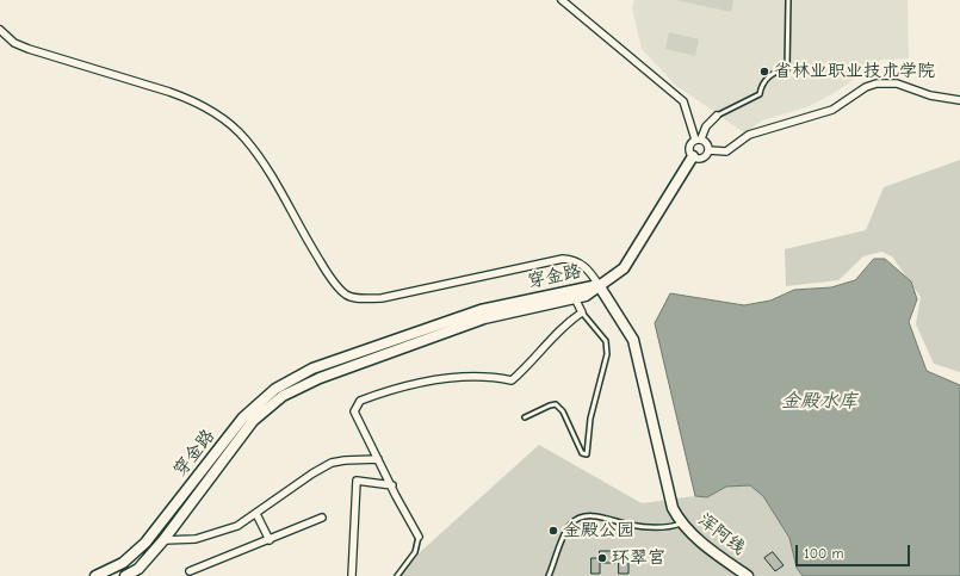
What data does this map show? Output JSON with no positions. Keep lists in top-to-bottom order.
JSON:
{
  "streets": {
    "main road": ["穿金路", "浑阿线"]
  },
  "water": ["金殿水库"],
  "places": ["省林业职业技术学院", "金殿公园", "环翠宫"],
  "scale_bar": "100 m"
}
